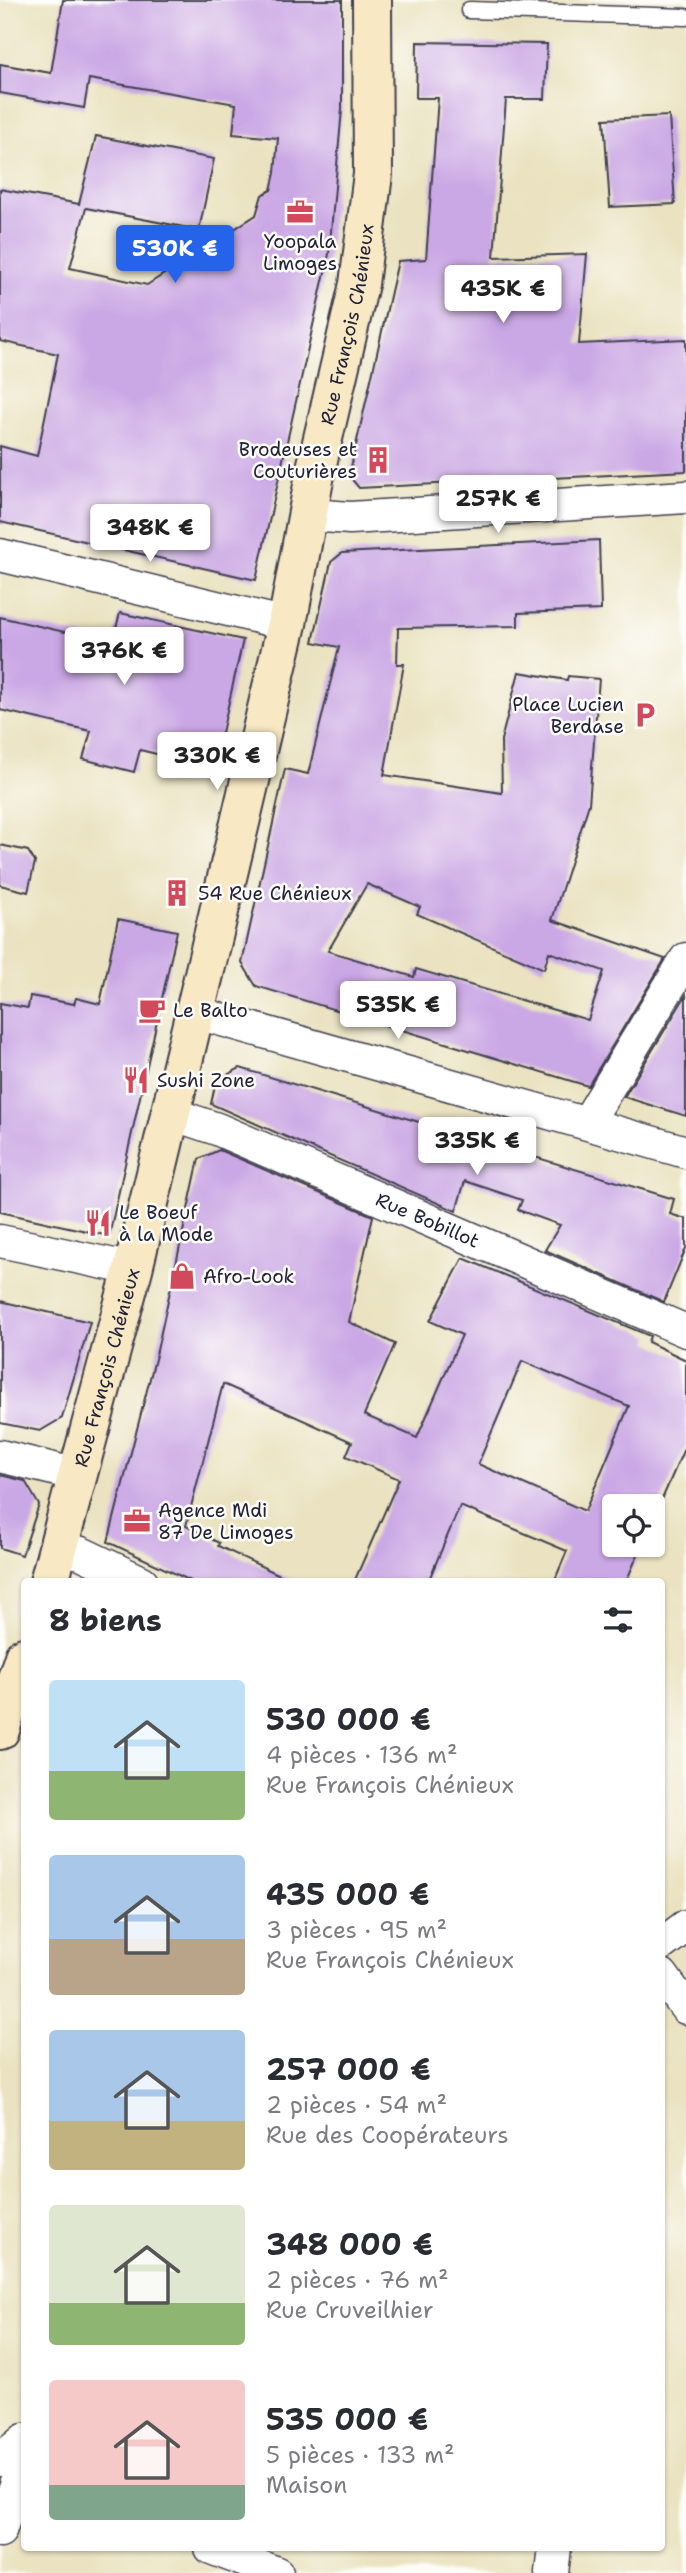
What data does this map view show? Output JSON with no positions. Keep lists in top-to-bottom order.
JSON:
{
  "streets": {
    "main road": ["Rue François Chénieux"],
    "street": ["Rue Bobillot"]
  },
  "crossings": [
    ["Rue François Chénieux", "Rue Bobillot"]
  ],
  "places": {
    "office": ["Yoopala Limoges", "Agence Mdi 87 De Limoges"],
    "building": ["Brodeuses et Couturières", "54 Rue Chénieux"],
    "parking": ["Place Lucien Berdase"],
    "cafe": ["Le Balto"],
    "restaurant": ["Sushi Zone", "Le Boeuf à la Mode"],
    "shop": ["Afro-Look"]
  },
  "page": {
    "price": [
      "530K €",
      "435K €",
      "257K €",
      "348K €",
      "376K €",
      "330K €",
      "535K €",
      "335K €"
    ],
    "heading": "8 biens",
    "list": [
      {
        "name": "530 000 €",
        "note": "4 pièces · 136 m² · Rue François Chénieux"
      },
      {
        "name": "435 000 €",
        "note": "3 pièces · 95 m² · Rue François Chénieux"
      },
      {
        "name": "257 000 €",
        "note": "2 pièces · 54 m² · Rue des Coopérateurs"
      },
      {
        "name": "348 000 €",
        "note": "2 pièces · 76 m² · Rue Cruveilhier"
      },
      {
        "name": "535 000 €",
        "note": "5 pièces · 133 m² · Maison"
      }
    ]
  }
}
